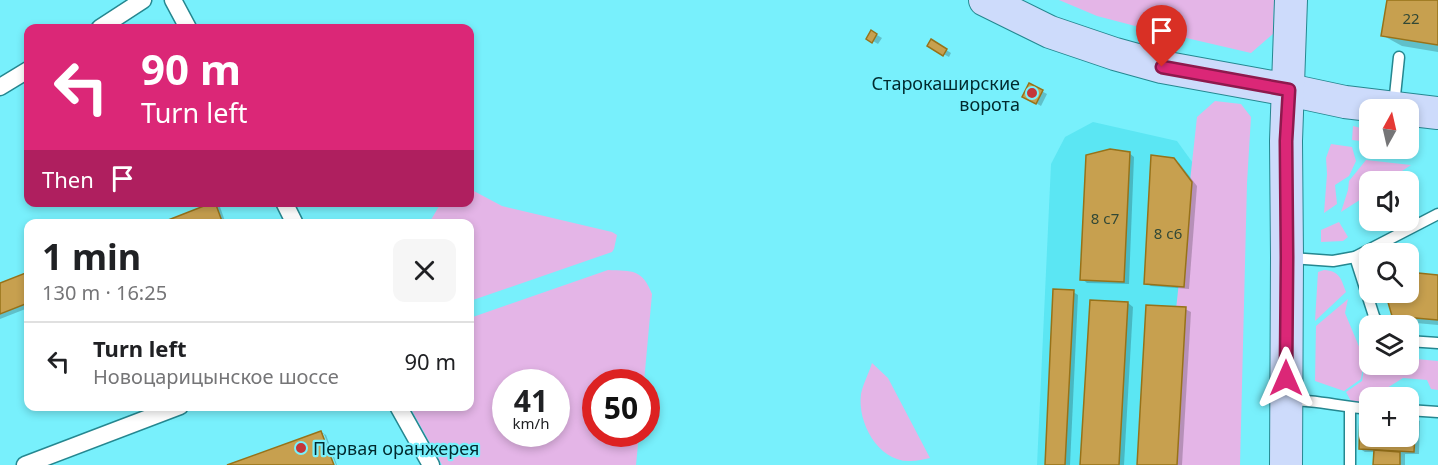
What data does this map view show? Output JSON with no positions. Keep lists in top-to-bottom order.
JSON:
{
  "places": ["Старокаширские ворота", "Первая оранжерея"],
  "house_numbers": ["22", "8 с7", "8 с6"],
  "north": "top",
  "page": {
    "turn": ["90 m", "Turn left"],
    "map_buttons": "+",
    "then": "Then",
    "heading": ["1 min", "130 m · 16:25"],
    "list": [
      {
        "name": "Turn left",
        "note": "Новоцарицынское шоссе",
        "value": "90 m"
      }
    ],
    "speed": "41 km/h",
    "limit": "50"
  }
}
